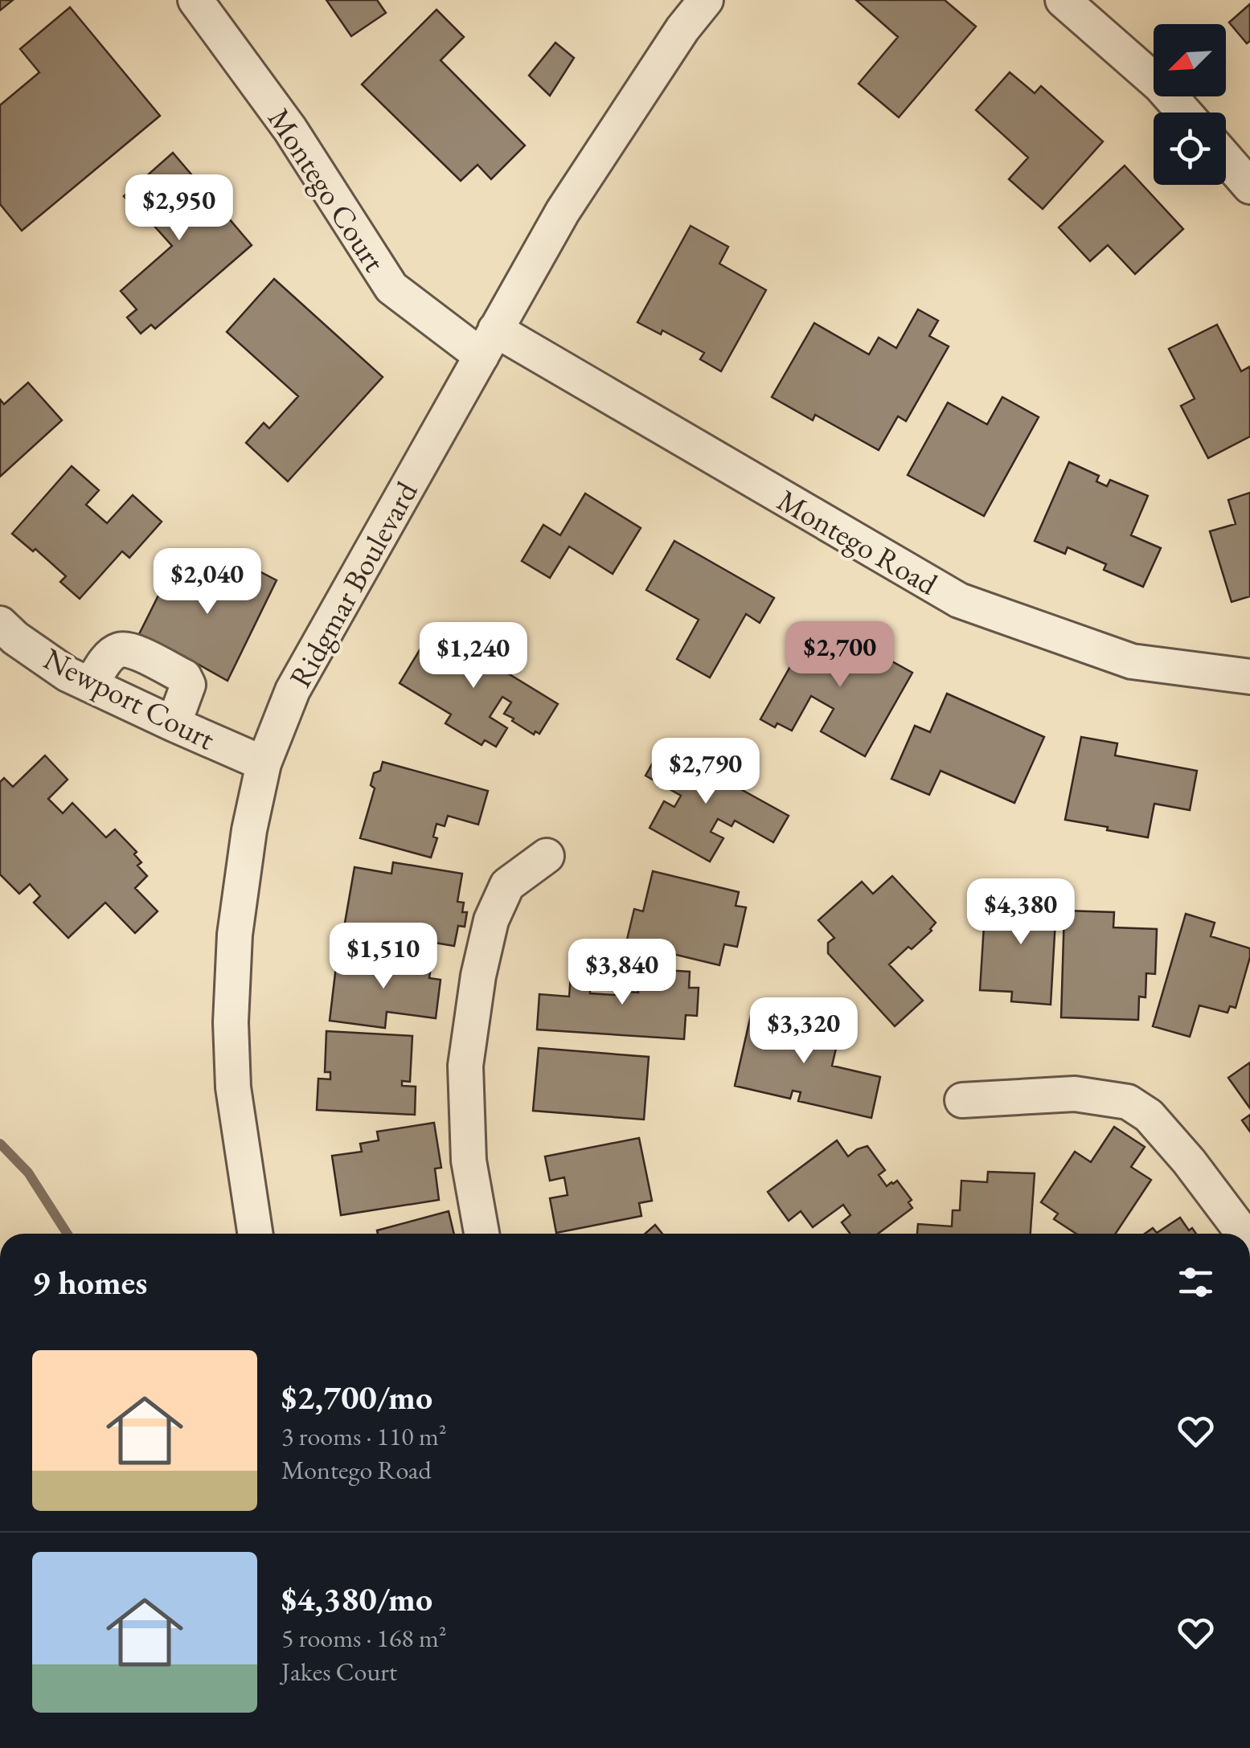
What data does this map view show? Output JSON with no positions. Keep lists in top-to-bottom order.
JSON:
{
  "streets": {
    "street": [
      "Montego Court",
      "Montego Road",
      "Ridgmar Boulevard",
      "Newport Court"
    ]
  },
  "crossings": [
    ["Montego Court", "Montego Road"],
    ["Montego Court", "Ridgmar Boulevard"],
    ["Montego Road", "Ridgmar Boulevard"],
    ["Ridgmar Boulevard", "Newport Court"]
  ],
  "north": "bottom left",
  "page": {
    "price": [
      "$2,950",
      "$2,040",
      "$2,700",
      "$1,240",
      "$2,790",
      "$4,380",
      "$1,510",
      "$3,840",
      "$3,320"
    ],
    "heading": "9 homes",
    "list": [
      {
        "name": "$2,700/mo",
        "note": "3 rooms · 110 m² · Montego Road"
      },
      {
        "name": "$4,380/mo",
        "note": "5 rooms · 168 m² · Jakes Court"
      }
    ]
  }
}
